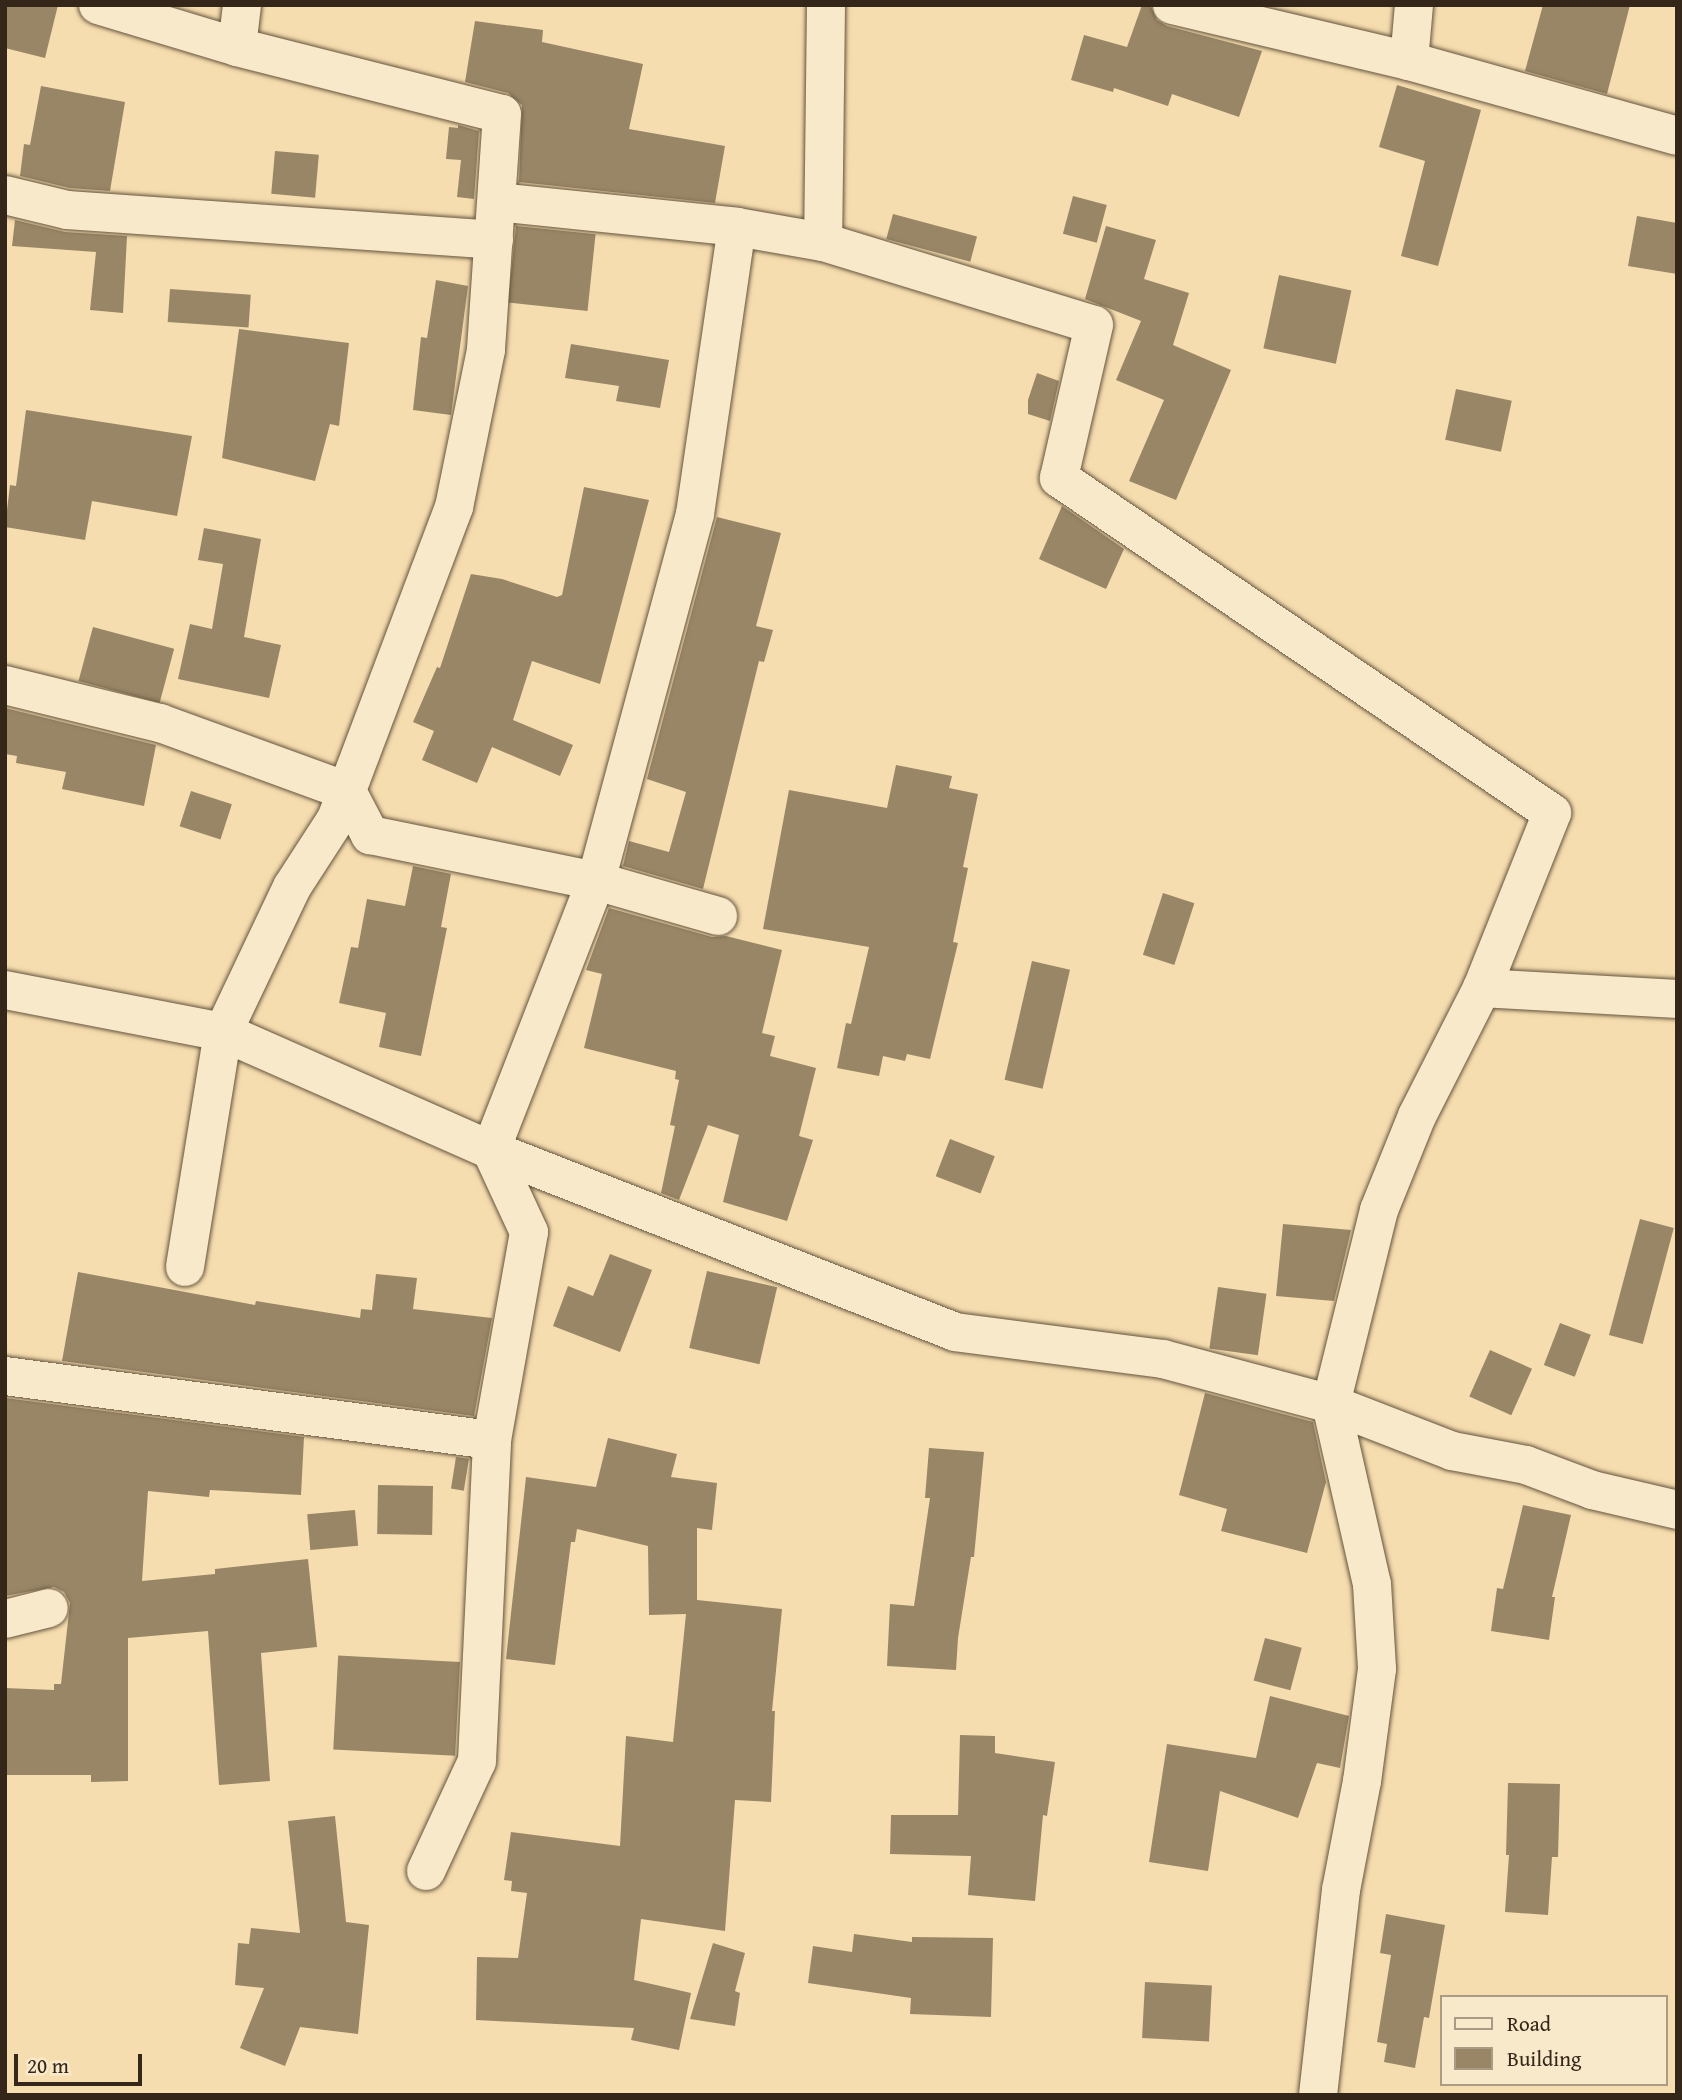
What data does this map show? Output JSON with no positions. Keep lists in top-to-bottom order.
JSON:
{
  "legend": ["Road", "Building"],
  "scale_bar": "20 m"
}
